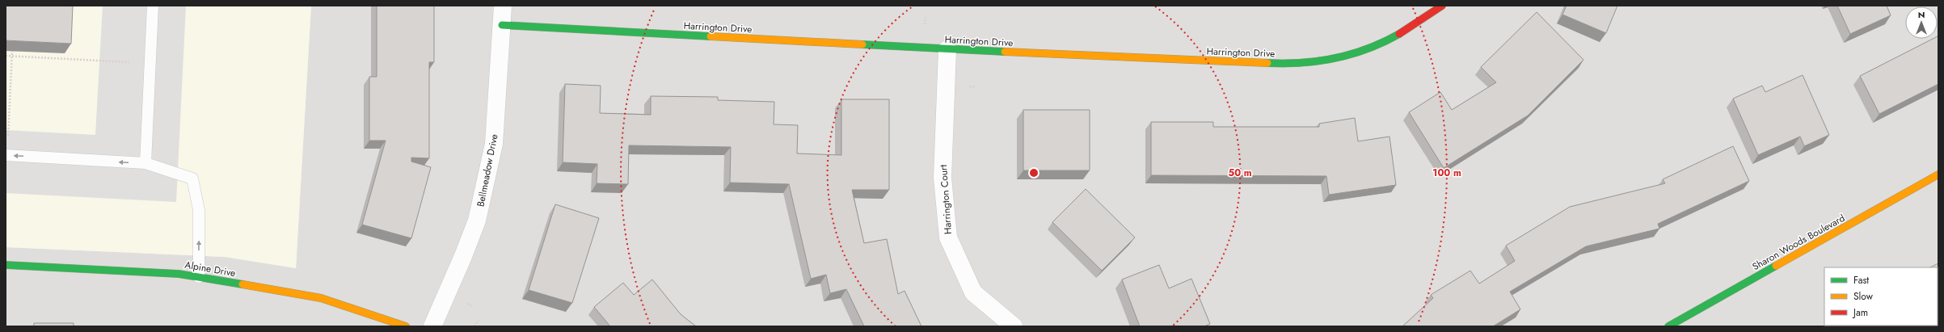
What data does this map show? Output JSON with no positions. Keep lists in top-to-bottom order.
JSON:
{
  "streets": {
    "street": [
      "Harrington Drive",
      "Bellmeadow Drive",
      "Harrington Court",
      "Sharon Woods Boulevard",
      "Alpine Drive"
    ]
  },
  "crossings": [
    ["Harrington Drive", "Bellmeadow Drive"],
    ["Harrington Drive", "Harrington Court"]
  ],
  "legend": ["Fast", "Slow", "Jam"],
  "north": "top",
  "rings": ["50 m", "100 m"]
}
